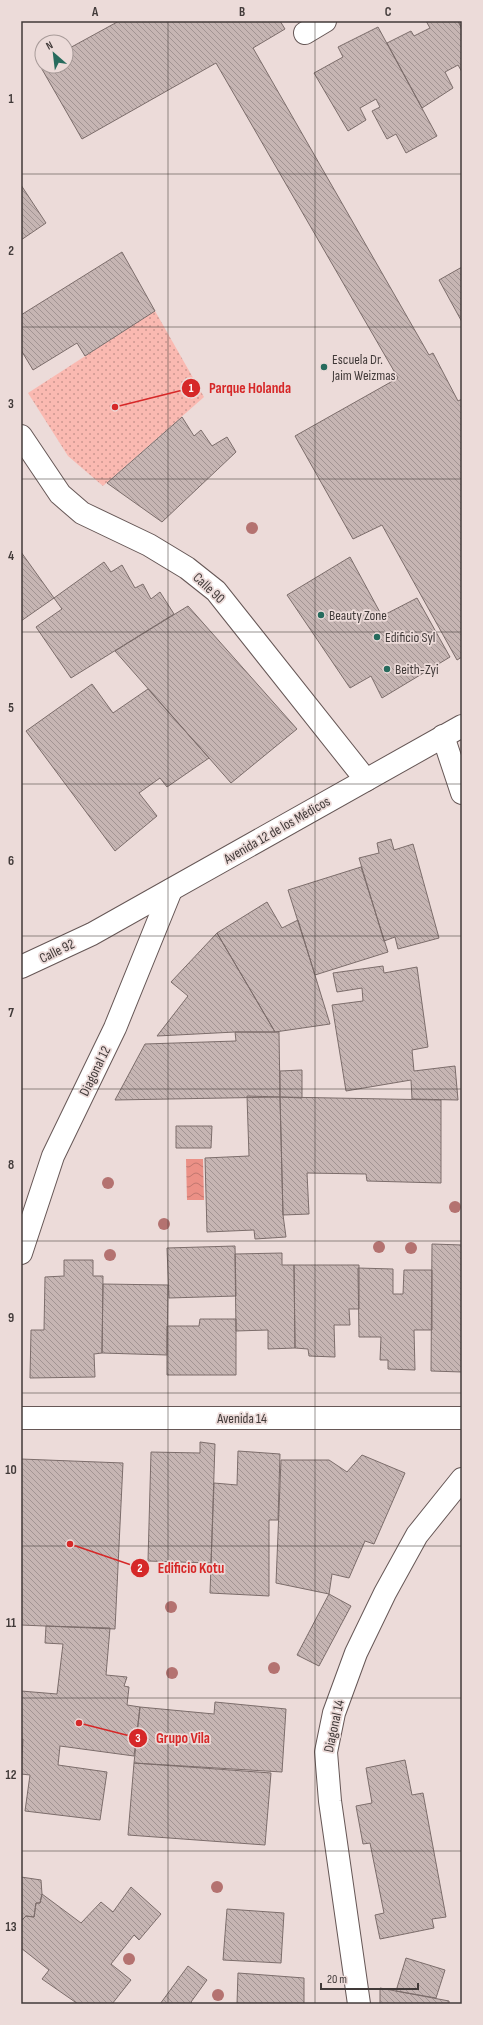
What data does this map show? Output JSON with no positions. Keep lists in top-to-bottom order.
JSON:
{
  "streets": {
    "street": [
      "Calle 90",
      "Avenida 12 de los Médicos",
      "Calle 92",
      "Diagonal 12",
      "Avenida 14",
      "Diagonal 14"
    ]
  },
  "crossings": [
    ["Calle 90", "Avenida 12 de los Médicos"],
    ["Avenida 12 de los Médicos", "Calle 92"],
    ["Avenida 12 de los Médicos", "Diagonal 12"]
  ],
  "places": [
    "Escuela Dr. Jaim Weizmas",
    "Parque Holanda",
    "Beauty Zone",
    "Edificio Syl",
    "Beith-Zyi",
    "Edificio Kotu",
    "Grupo Vila"
  ],
  "scale_bar": "20 m",
  "north": "top left",
  "grid": {
    "columns": ["A", "B", "C"],
    "rows": [
      "1",
      "2",
      "3",
      "4",
      "5",
      "6",
      "7",
      "8",
      "9",
      "10",
      "11",
      "12",
      "13"
    ]
  }
}
